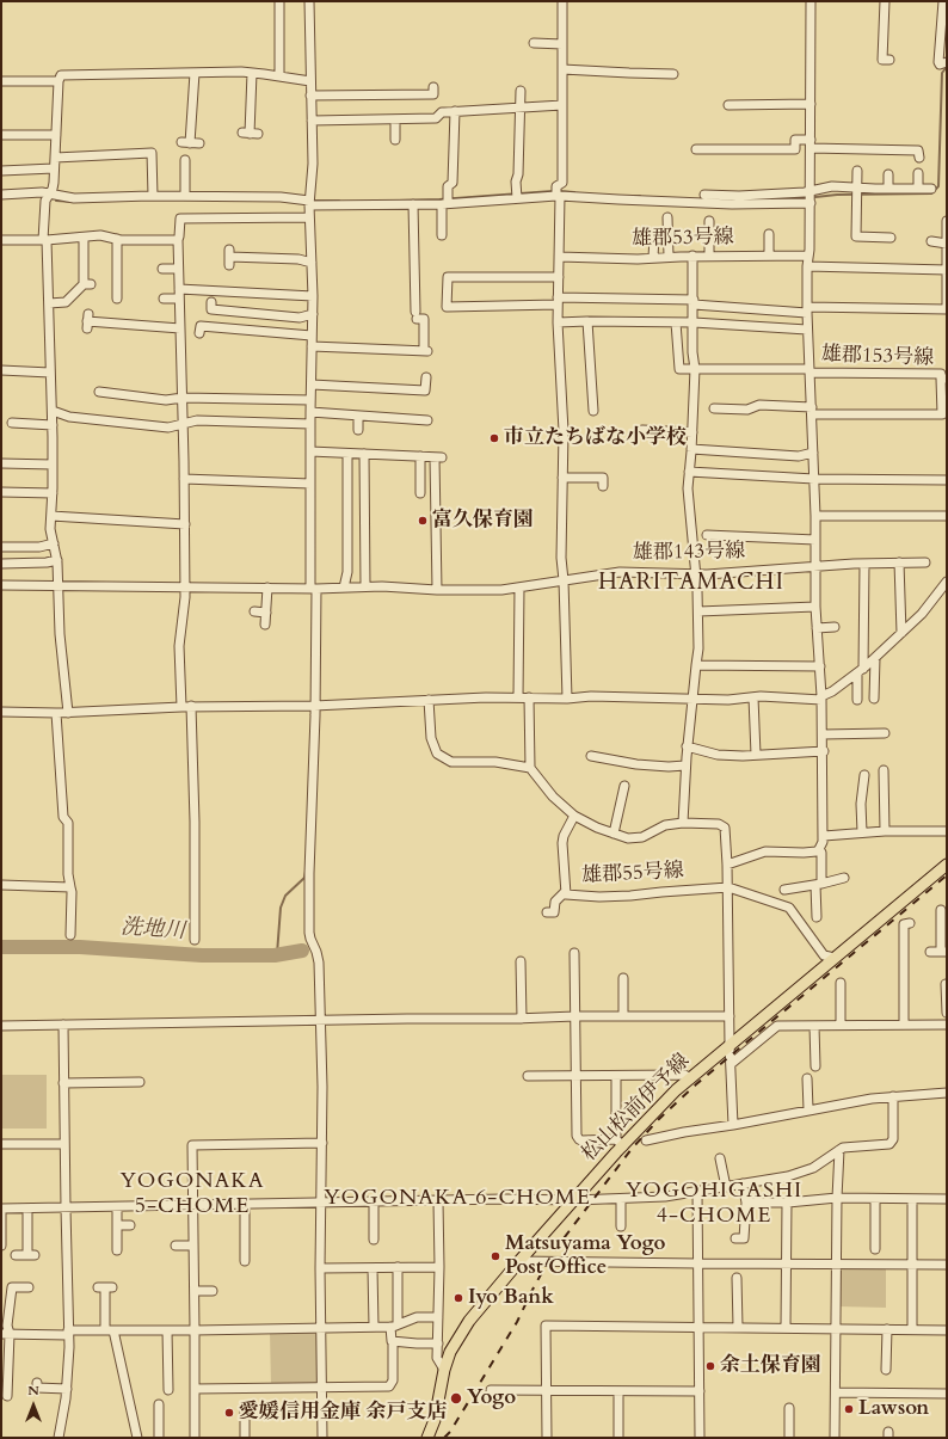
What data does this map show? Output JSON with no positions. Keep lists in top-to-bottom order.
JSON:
{
  "streets": {
    "main road": ["松山松前伊予線"],
    "street": [
      "雄郡53号線",
      "雄郡153号線",
      "雄郡143号線",
      "雄郡55号線"
    ]
  },
  "crossings": [
    ["雄郡55号線", "松山松前伊予線"]
  ],
  "districts": [
    "HARITAMACHI",
    "YOGONAKA 5-CHOME",
    "YOGOHIGASHI 4-CHOME",
    "YOGONAKA 6-CHOME"
  ],
  "water": ["洗地川"],
  "places": [
    "市立たちばな小学校",
    "富久保育園",
    "Matsuyama Yogo Post Office",
    "Iyo Bank",
    "余土保育園",
    "Yogo",
    "Lawson",
    "愛媛信用金庫 余戸支店"
  ],
  "north": "top"
}
